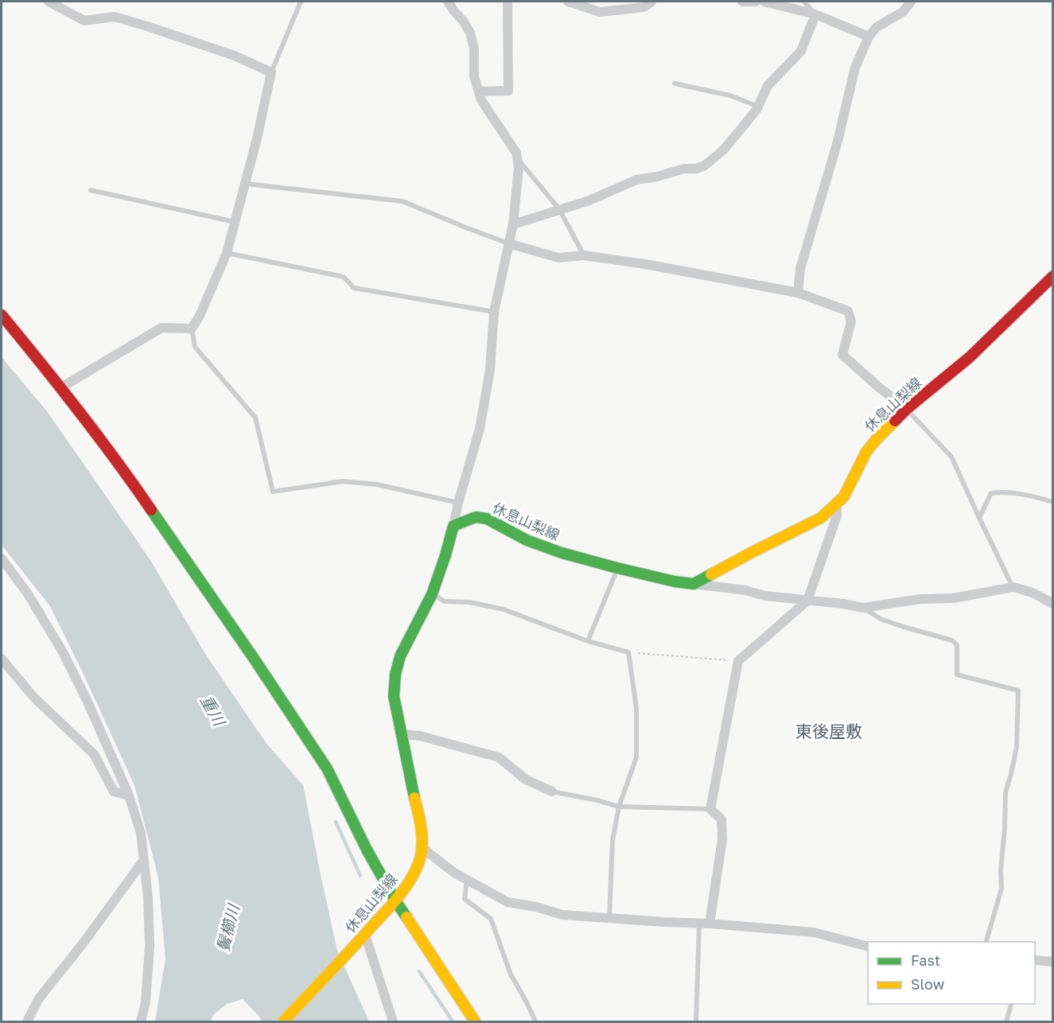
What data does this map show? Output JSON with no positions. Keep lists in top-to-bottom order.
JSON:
{
  "streets": {
    "main road": ["休息山梨線"]
  },
  "districts": ["東後屋敷"],
  "water": ["重川", "鬢櫛川"],
  "legend": ["Fast", "Slow"]
}
